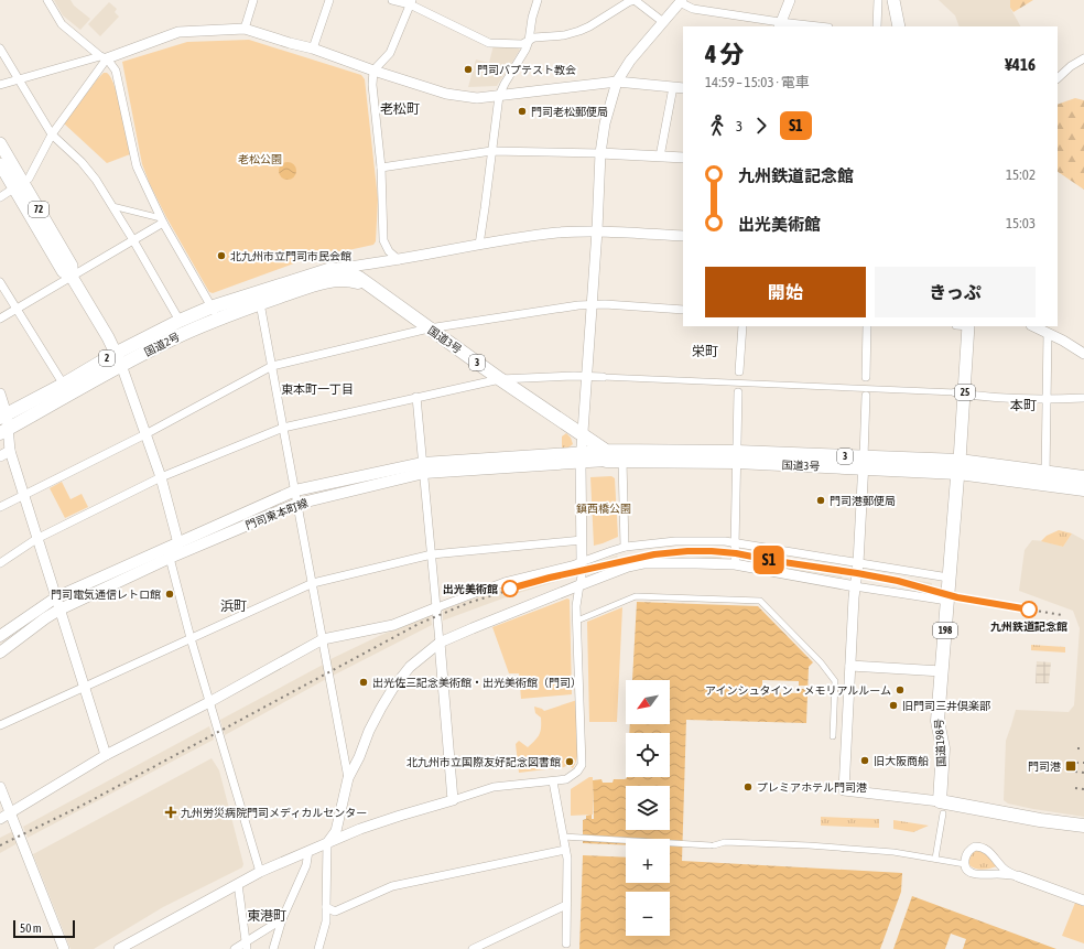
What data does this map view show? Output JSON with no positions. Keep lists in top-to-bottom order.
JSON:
{
  "streets": {
    "highway": [
      "国道3号",
      "国道2号",
      "2",
      "3",
      "198",
      "国道198号"
    ],
    "main road": ["72", "25", "門司東本町線"]
  },
  "crossings": [
    ["72", "国道2号"],
    ["国道3号", "国道2号"],
    ["国道3号", "25"],
    ["国道3号", "門司東本町線"],
    ["国道3号", "国道198号"],
    ["25", "国道198号"]
  ],
  "districts": [
    "老松町",
    "栄町",
    "東本町一丁目",
    "本町",
    "浜町",
    "東港町"
  ],
  "parks": ["老松公園", "鎮西橋公園"],
  "places": {
    "other": [
      "門司バプテスト教会",
      "門司老松郵便局",
      "北九州市立門司市民会館",
      "門司港郵便局",
      "出光美術館",
      "門司電気通信レトロ館",
      "九州鉄道記念館",
      "出光佐三記念美術館・出光美術館（門司）",
      "アインシュタイン・メモリアルルーム",
      "旧門司三井倶楽部",
      "旧大阪商船",
      "北九州市立国際友好記念図書館",
      "プレミアホテル門司港"
    ],
    "transit": ["門司港"],
    "health": ["九州労災病院門司メディカルセンター"]
  },
  "scale_bar": "50 m",
  "north": "bottom left",
  "page": {
    "on_map": "S1",
    "heading": ["4 分", "14:59 – 15:03 · 電車", "¥416"],
    "legs": ["3", "S1"],
    "list": [
      {
        "name": "九州鉄道記念館",
        "value": "15:02"
      },
      {
        "name": "出光美術館",
        "value": "15:03"
      }
    ],
    "buttons": ["開始", "きっぷ"],
    "map_buttons": ["+", "−"],
    "scale": "50 m"
  }
}
